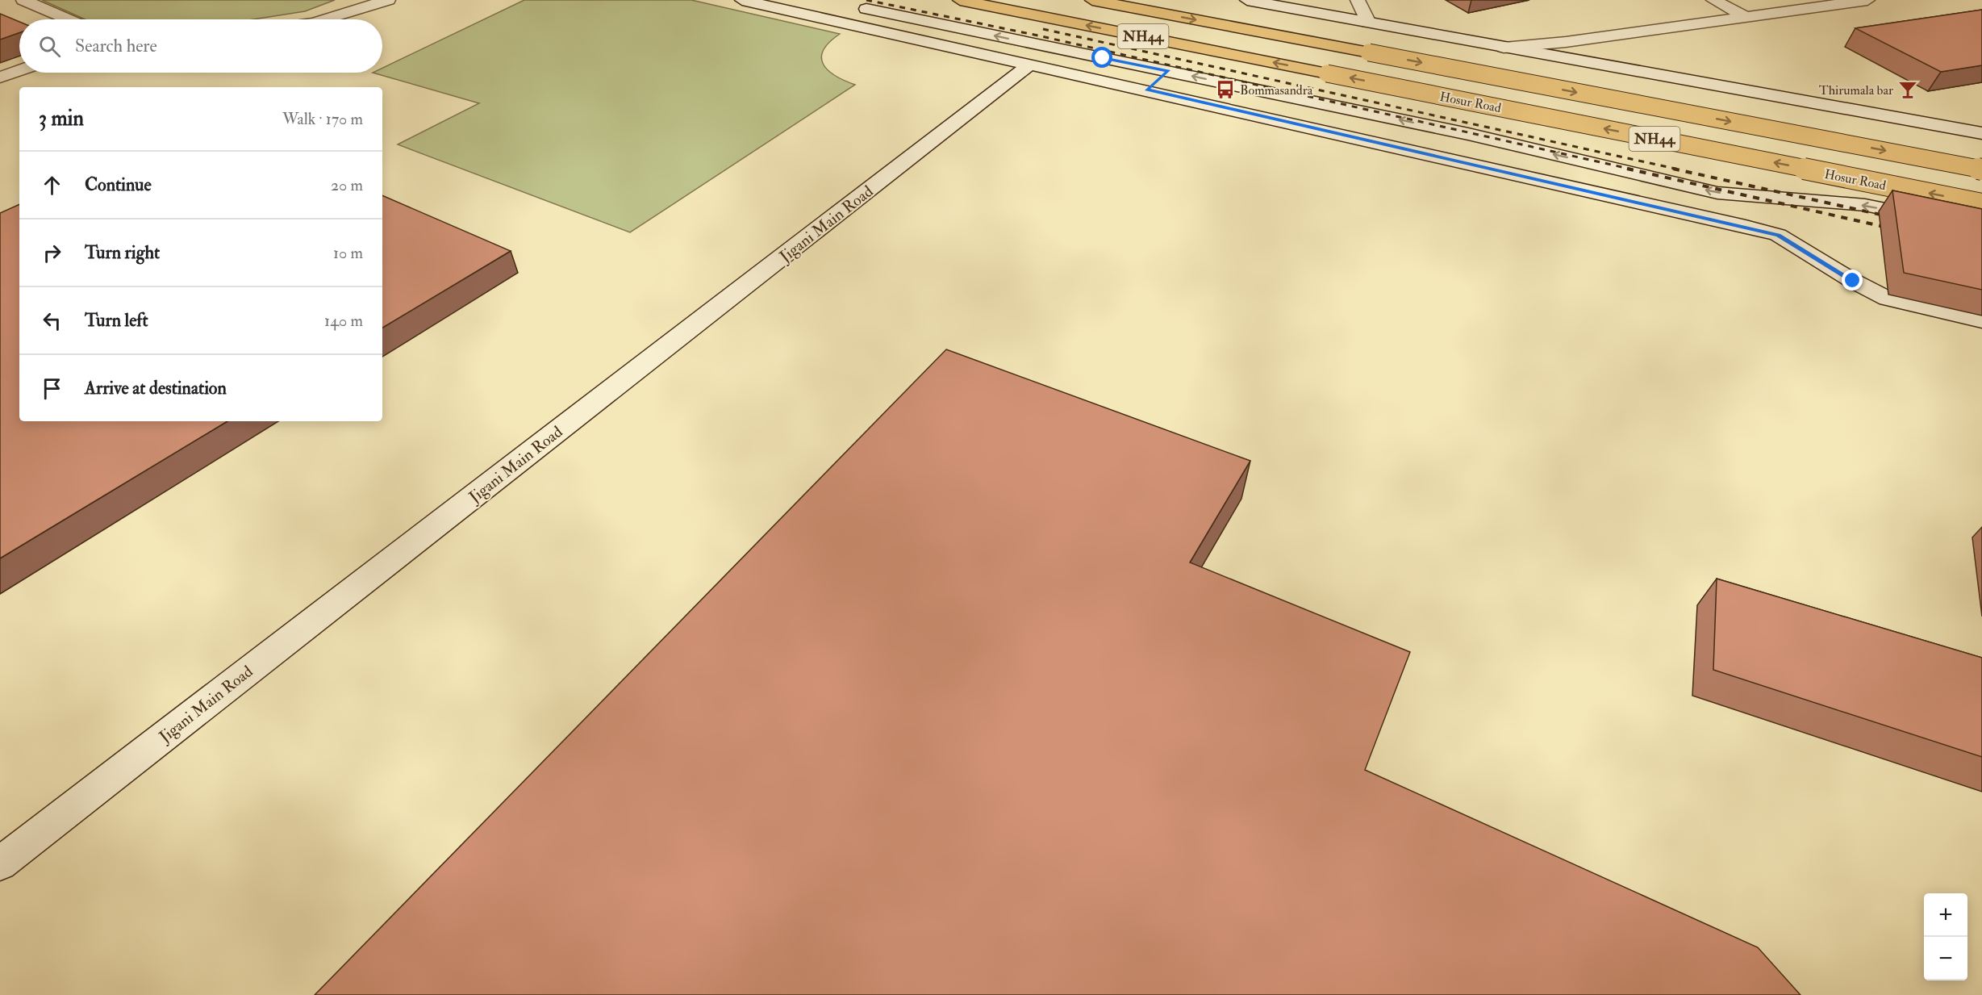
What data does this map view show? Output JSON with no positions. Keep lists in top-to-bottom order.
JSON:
{
  "streets": {
    "highway": ["NH44", "Hosur Road"],
    "street": ["Jigani Main Road"]
  },
  "places": {
    "bus stop": ["Bommasandra"],
    "bar": ["Thirumala bar"]
  },
  "page": {
    "search": "Search here",
    "heading": ["3 min", "Walk · 170 m"],
    "list": [
      ["Continue", "20 m"],
      ["Turn right", "10 m"],
      ["Turn left", "140 m"],
      "Arrive at destination"
    ],
    "map_buttons": ["+", "−"]
  }
}
